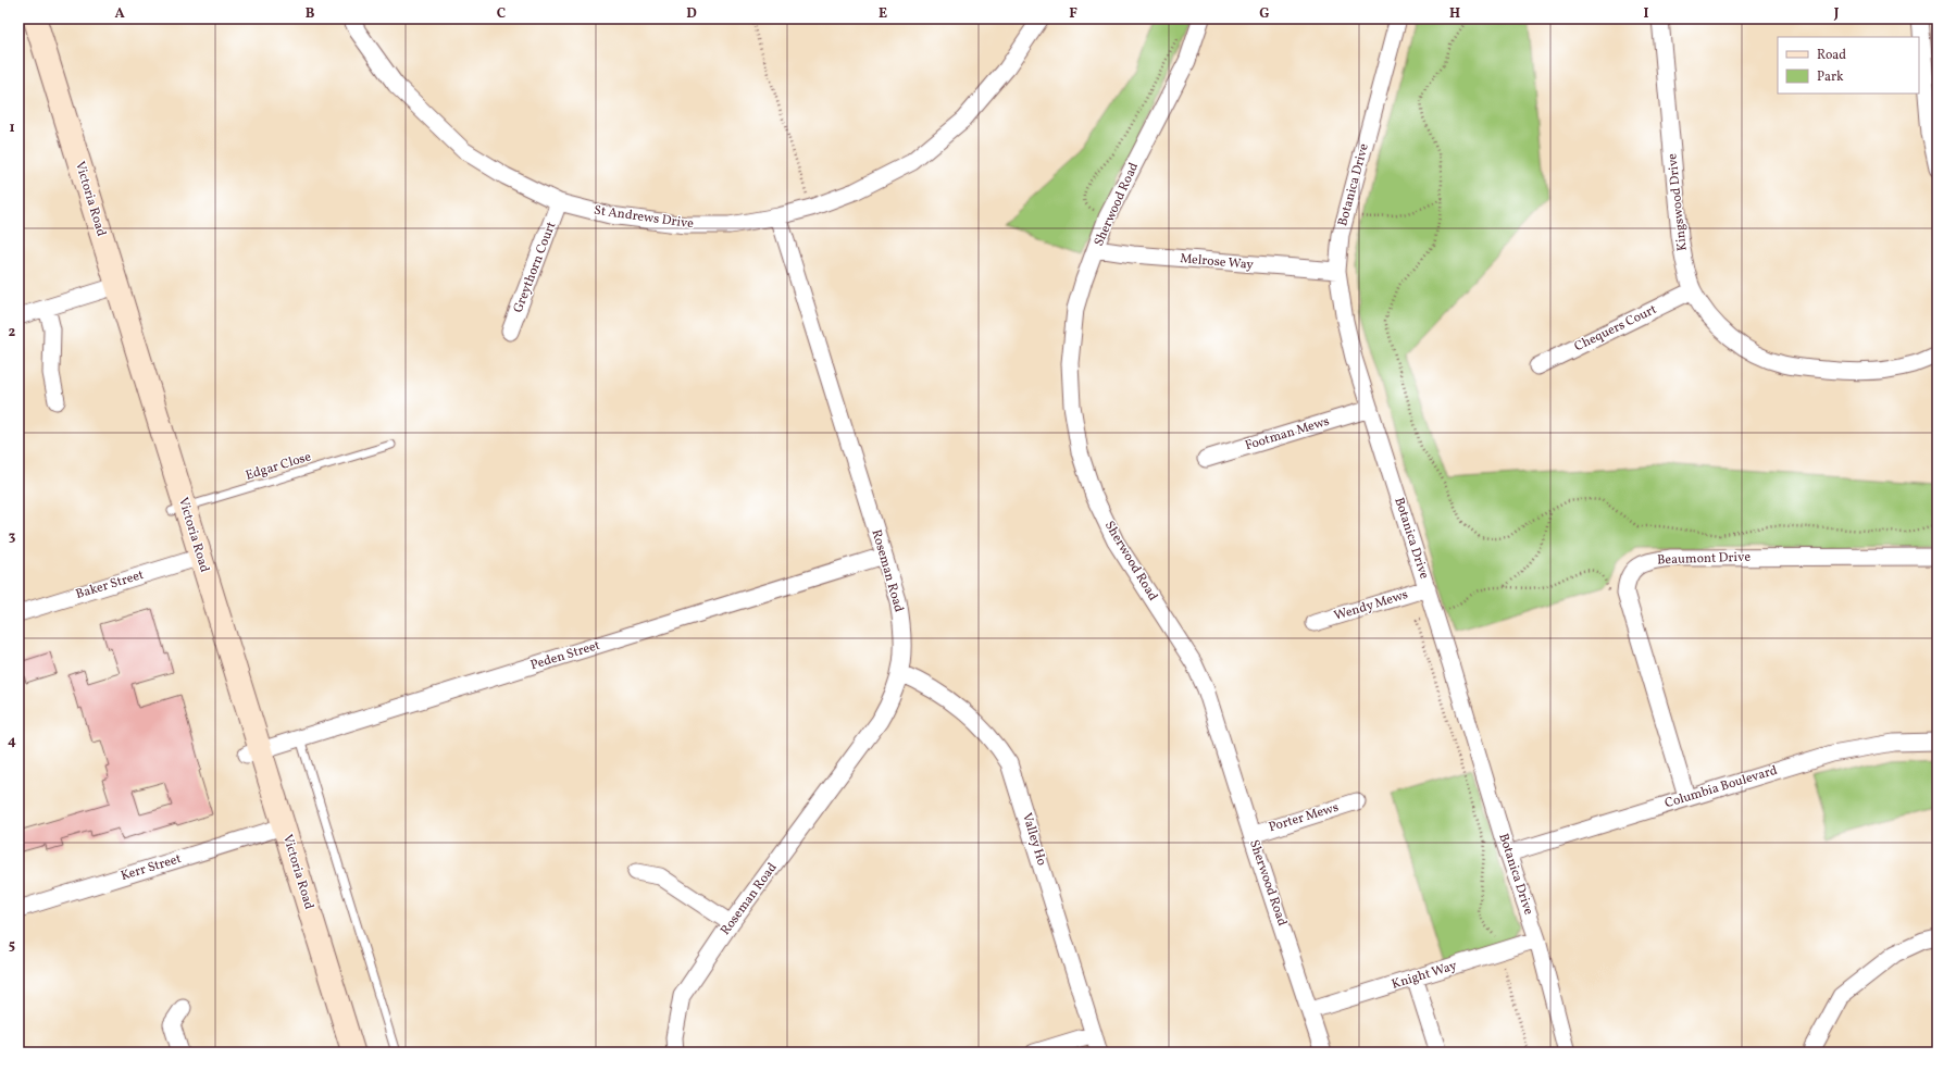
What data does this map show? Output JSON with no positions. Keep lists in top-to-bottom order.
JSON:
{
  "streets": {
    "main road": ["Victoria Road"],
    "street": [
      "Botanica Drive",
      "Kingswood Drive",
      "Sherwood Road",
      "St Andrews Drive",
      "Melrose Way",
      "Greythorn Court",
      "Chequers Court",
      "Footman Mews",
      "Beaumont Drive",
      "Roseman Road",
      "Baker Street",
      "Wendy Mews",
      "Peden Street",
      "Columbia Boulevard",
      "Porter Mews",
      "Valley Ho",
      "Kerr Street",
      "Knight Way"
    ],
    "lane": ["Edgar Close"]
  },
  "crossings": [
    ["Botanica Drive", "Melrose Way"],
    ["Botanica Drive", "Footman Mews"],
    ["Botanica Drive", "Wendy Mews"],
    ["Botanica Drive", "Columbia Boulevard"],
    ["Botanica Drive", "Knight Way"],
    ["Victoria Road", "Edgar Close"],
    ["Victoria Road", "Baker Street"],
    ["Victoria Road", "Peden Street"],
    ["Victoria Road", "Kerr Street"],
    ["Kingswood Drive", "Chequers Court"],
    ["Sherwood Road", "Melrose Way"],
    ["Sherwood Road", "Porter Mews"],
    ["Sherwood Road", "Knight Way"],
    ["St Andrews Drive", "Greythorn Court"],
    ["St Andrews Drive", "Roseman Road"],
    ["Roseman Road", "Peden Street"],
    ["Roseman Road", "Valley Ho"]
  ],
  "legend": ["Road", "Park"],
  "grid": {
    "columns": [
      "A",
      "B",
      "C",
      "D",
      "E",
      "F",
      "G",
      "H",
      "I",
      "J"
    ],
    "rows": [
      "1",
      "2",
      "3",
      "4",
      "5"
    ]
  }
}
